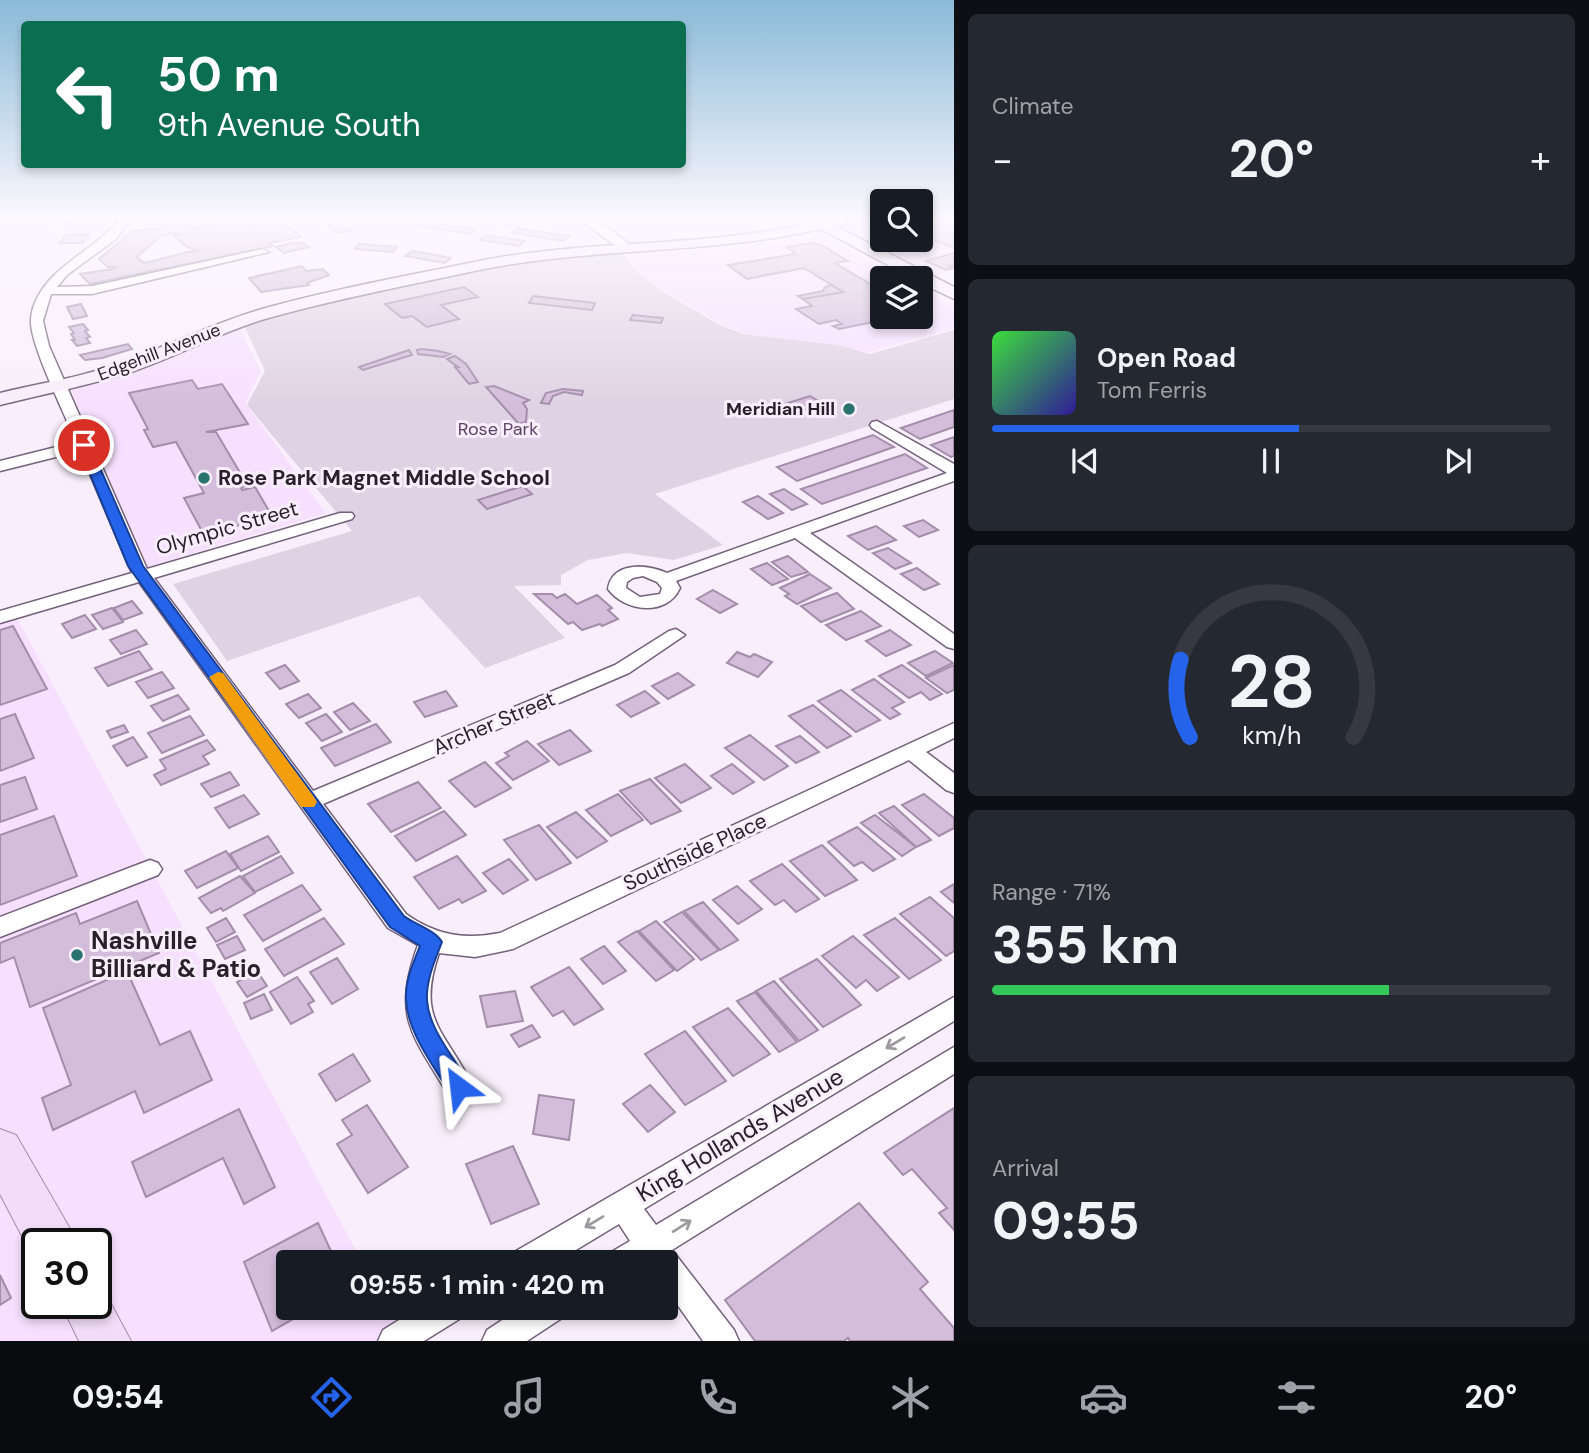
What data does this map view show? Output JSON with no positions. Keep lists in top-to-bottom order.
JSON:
{
  "streets": {
    "street": [
      "Edgehill Avenue",
      "Olympic Street",
      "Archer Street",
      "Southside Place",
      "King Hollands Avenue"
    ]
  },
  "parks": ["Rose Park"],
  "places": ["Meridian Hill", "Rose Park Magnet Middle School", "Nashville Billiard & Patio"],
  "page": {
    "tile": [
      "Climate",
      ["Range · 71%", "355 km"],
      ["Arrival", "09:55"]
    ],
    "turn": ["50 m", "9th Avenue South"],
    "heat": ["−", "20°", "+"],
    "song": ["Open Road", "Tom Ferris"],
    "limit": "30",
    "trip": "09:55 · 1 min · 420 m",
    "tabs": ["09:54", "20°"],
    "gauge": ["28", "km/h"]
  }
}
